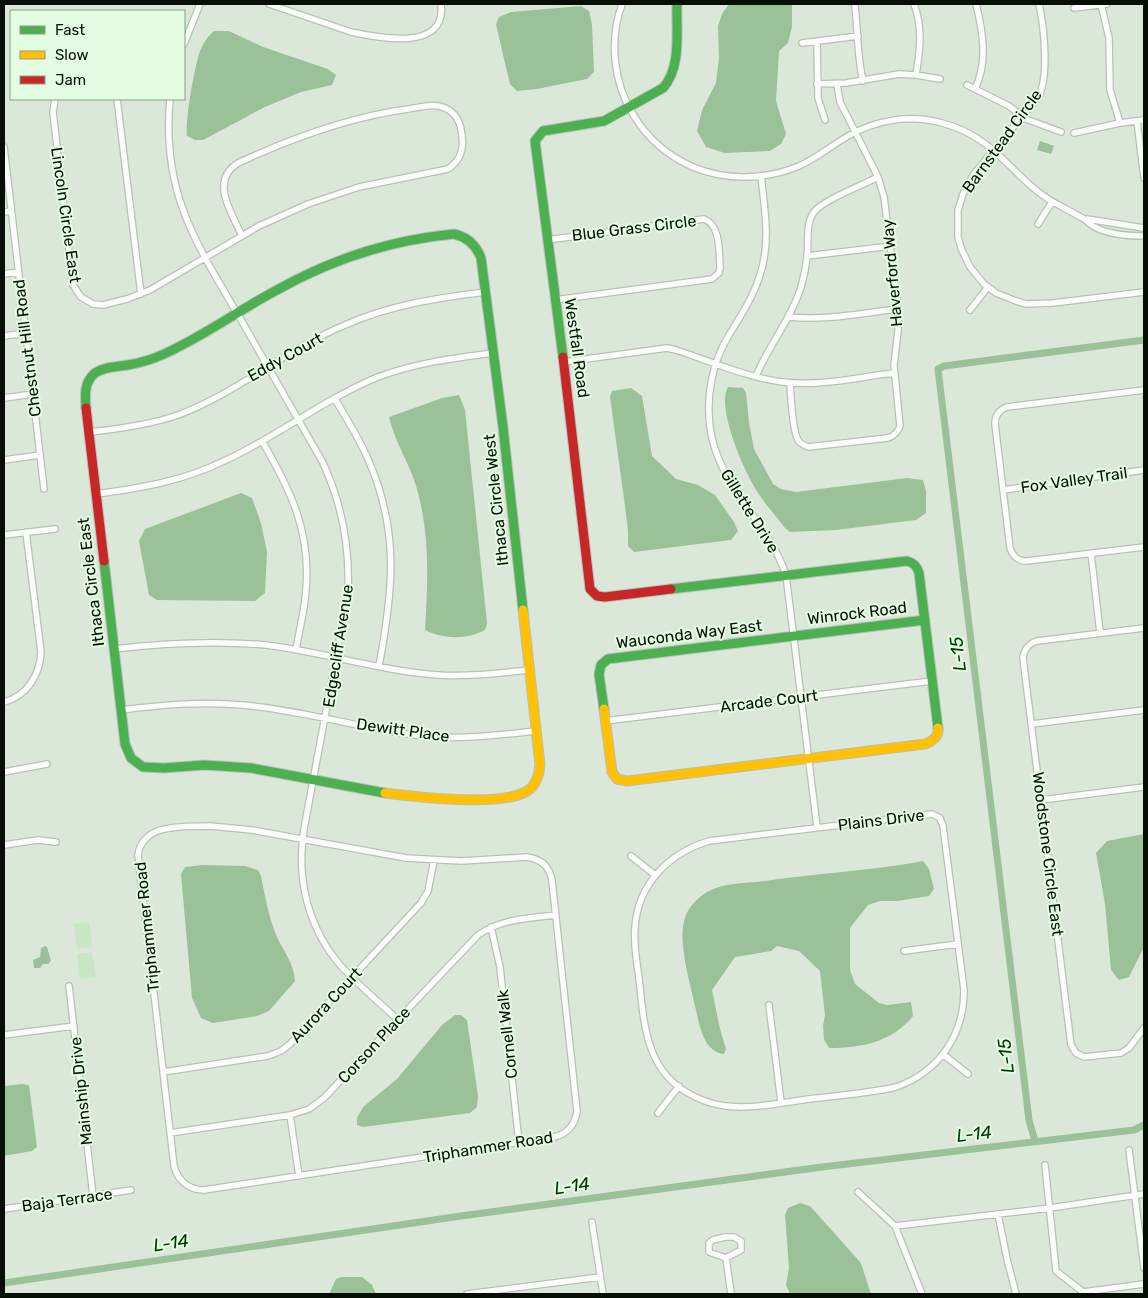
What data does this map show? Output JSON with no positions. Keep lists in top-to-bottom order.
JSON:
{
  "streets": {
    "street": [
      "Barnstead Circle",
      "Lincoln Circle East",
      "Blue Grass Circle",
      "Haverford Way",
      "Chestnut Hill Road",
      "Westfall Road",
      "Eddy Court",
      "Fox Valley Trail",
      "Ithaca Circle West",
      "Gillette Drive",
      "Ithaca Circle East",
      "Winrock Road",
      "Wauconda Way East",
      "Edgecliff Avenue",
      "Arcade Court",
      "Dewitt Place",
      "Plains Drive",
      "Woodstone Circle East",
      "Triphammer Road",
      "Aurora Court",
      "Cornell Walk",
      "Corson Place",
      "Mainship Drive",
      "Baja Terrace"
    ]
  },
  "crossings": [
    ["Lincoln Circle East", "Edgecliff Avenue"],
    ["Blue Grass Circle", "Westfall Road"],
    ["Westfall Road", "Gillette Drive"],
    ["Westfall Road", "Wauconda Way East"],
    ["Eddy Court", "Ithaca Circle West"],
    ["Eddy Court", "Ithaca Circle East"],
    ["Eddy Court", "Edgecliff Avenue"],
    ["Ithaca Circle West", "Ithaca Circle East"],
    ["Ithaca Circle West", "Edgecliff Avenue"],
    ["Ithaca Circle West", "Dewitt Place"],
    ["Gillette Drive", "Winrock Road"],
    ["Gillette Drive", "Wauconda Way East"],
    ["Gillette Drive", "Arcade Court"],
    ["Gillette Drive", "Plains Drive"],
    ["Ithaca Circle East", "Edgecliff Avenue"],
    ["Ithaca Circle East", "Dewitt Place"],
    ["Winrock Road", "Wauconda Way East"],
    ["Wauconda Way East", "Arcade Court"],
    ["Edgecliff Avenue", "Dewitt Place"],
    ["Edgecliff Avenue", "Triphammer Road"],
    ["Edgecliff Avenue", "Aurora Court"],
    ["Edgecliff Avenue", "Corson Place"],
    ["Triphammer Road", "Aurora Court"],
    ["Triphammer Road", "Cornell Walk"],
    ["Triphammer Road", "Corson Place"],
    ["Cornell Walk", "Corson Place"],
    ["Mainship Drive", "Baja Terrace"]
  ],
  "water": ["L-15", "L-14"],
  "legend": ["Fast", "Slow", "Jam"]
}
